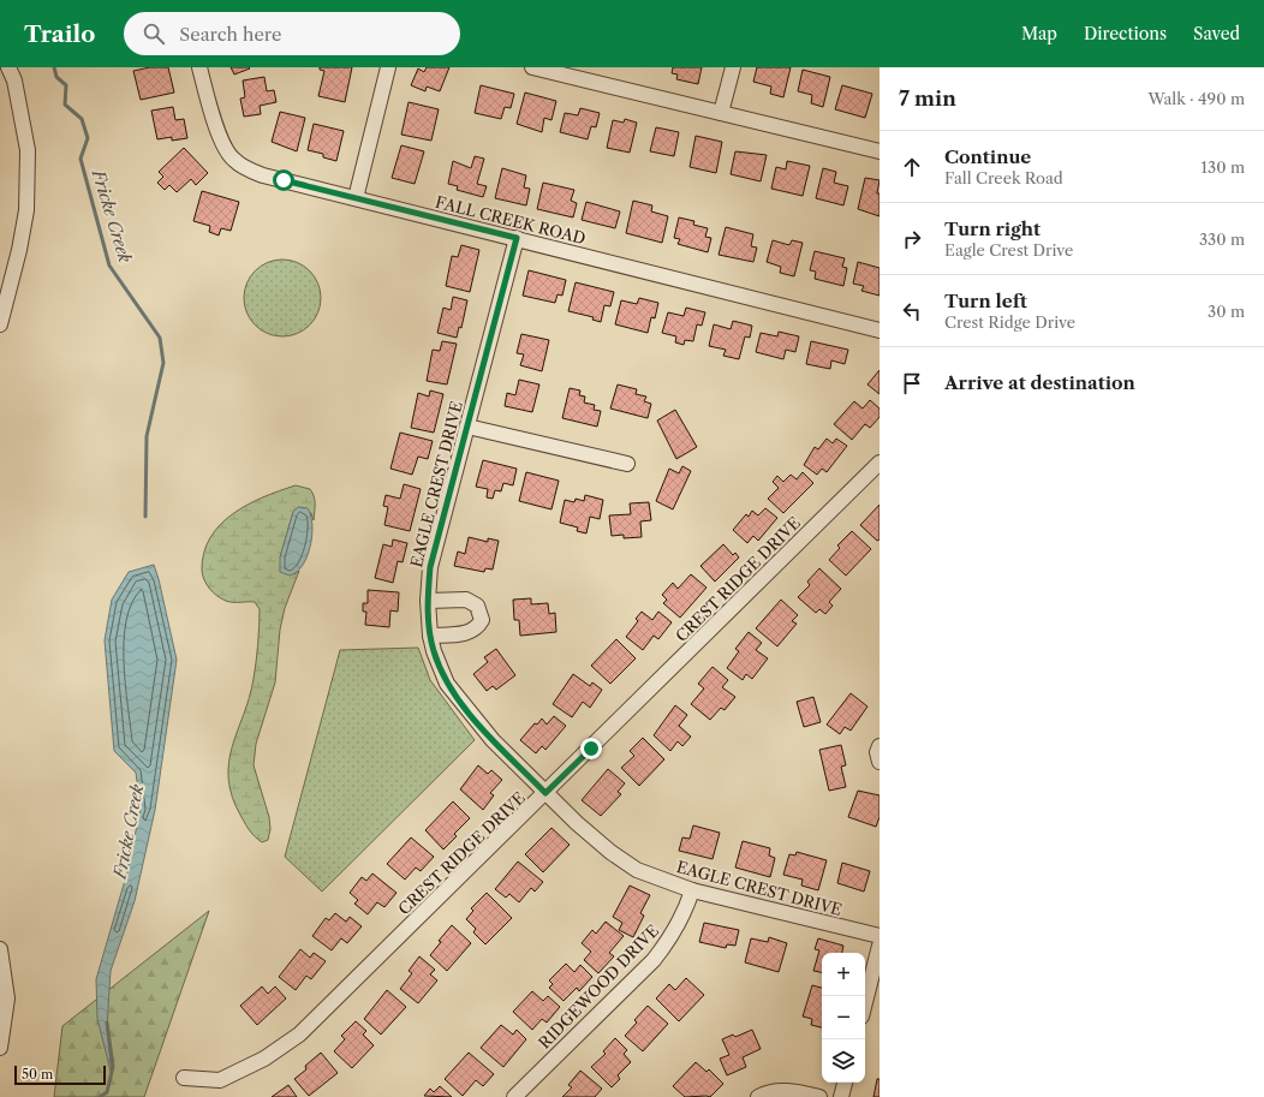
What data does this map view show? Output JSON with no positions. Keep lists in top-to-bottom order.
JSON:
{
  "streets": {
    "street": [
      "FALL CREEK ROAD",
      "EAGLE CREST DRIVE",
      "CREST RIDGE DRIVE",
      "RIDGEWOOD DRIVE"
    ]
  },
  "crossings": [
    ["FALL CREEK ROAD", "EAGLE CREST DRIVE"],
    ["EAGLE CREST DRIVE", "CREST RIDGE DRIVE"],
    ["EAGLE CREST DRIVE", "RIDGEWOOD DRIVE"]
  ],
  "water": ["Fricke Creek"],
  "scale_bar": "50 m",
  "page": {
    "header": "Trailo",
    "search": "Search here",
    "nav": ["Map", "Directions", "Saved"],
    "heading": ["7 min", "Walk · 490 m"],
    "list": [
      ["Continue", "Fall Creek Road", "130 m"],
      ["Turn right", "Eagle Crest Drive", "330 m"],
      ["Turn left", "Crest Ridge Drive", "30 m"],
      "Arrive at destination"
    ],
    "map_buttons": ["+", "−"],
    "scale": "50 m"
  }
}
